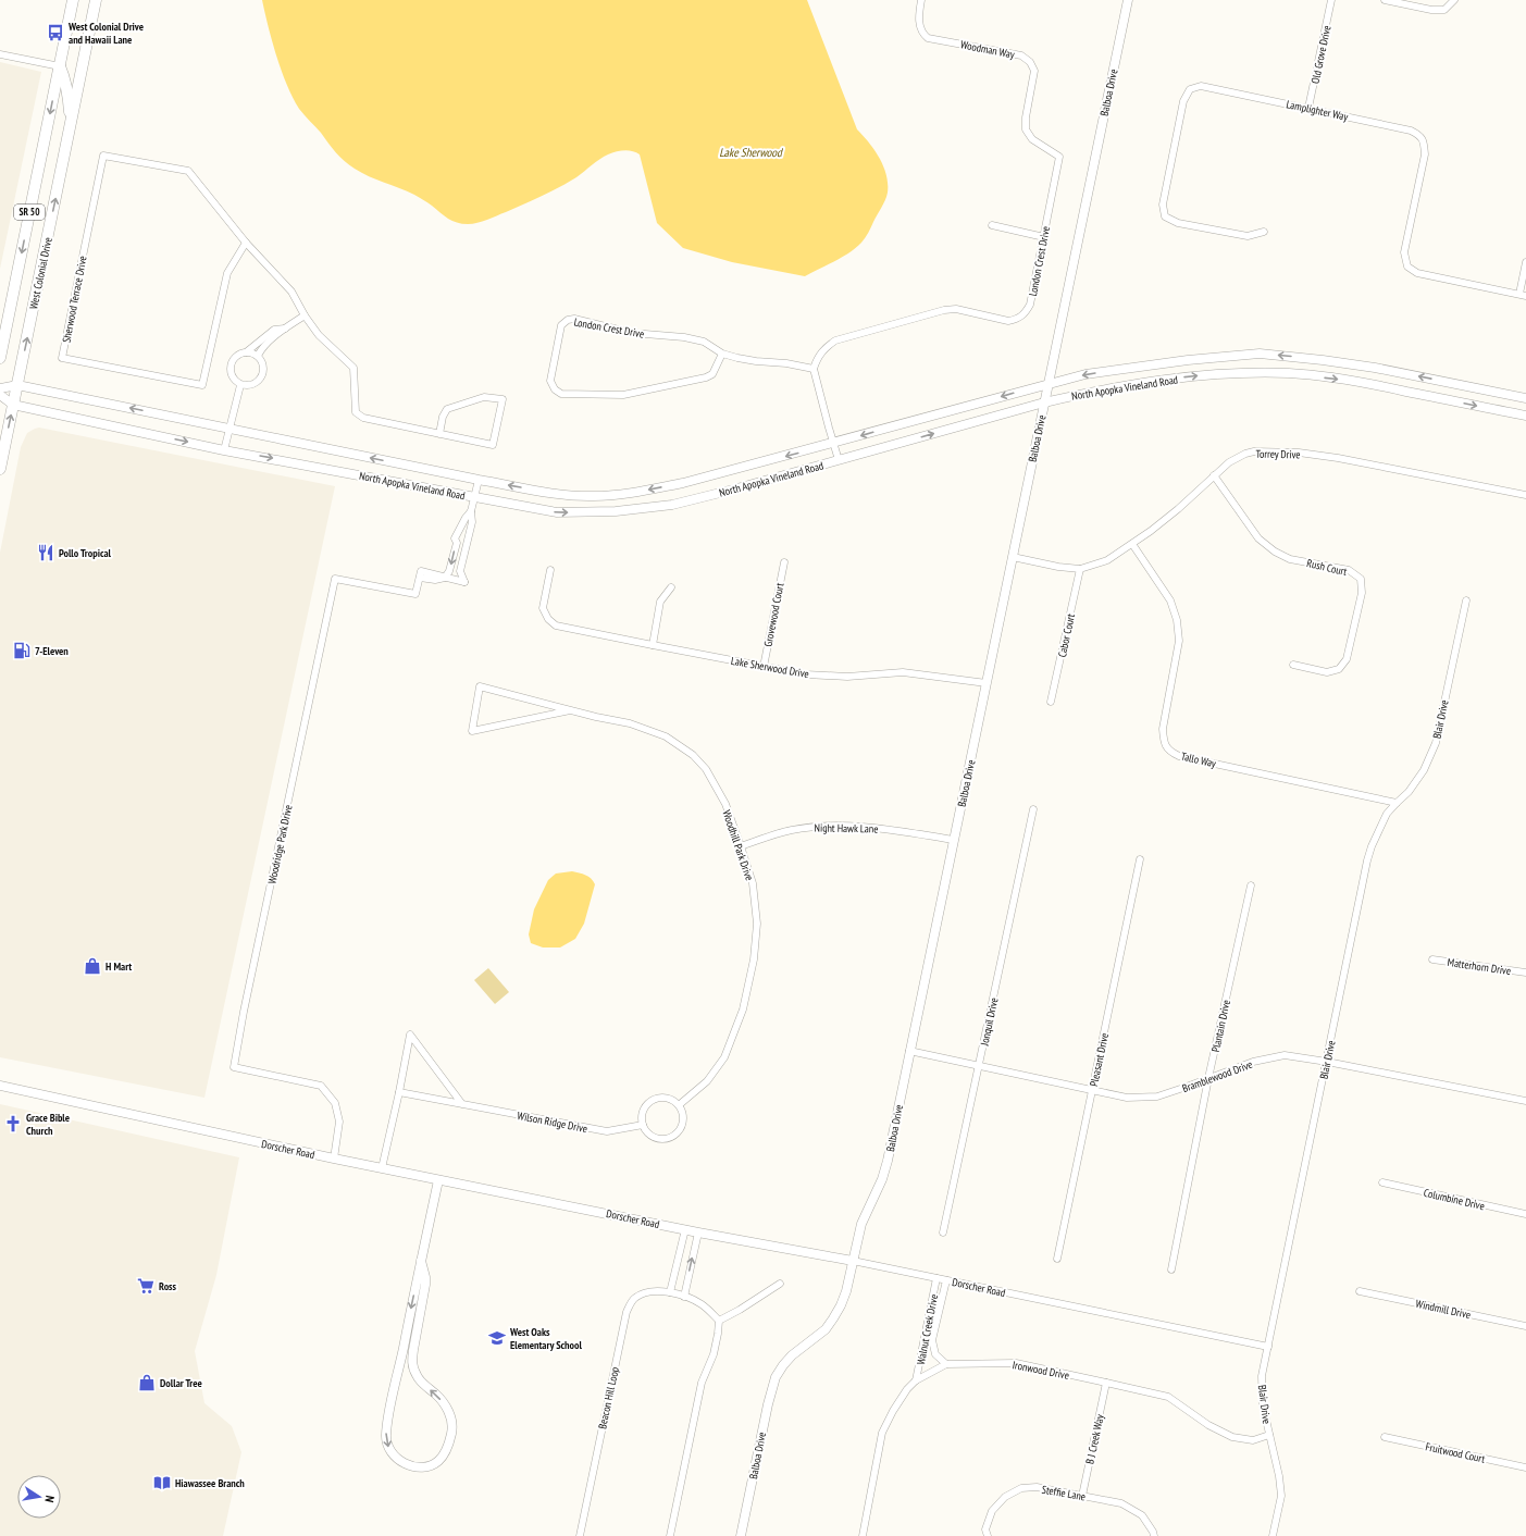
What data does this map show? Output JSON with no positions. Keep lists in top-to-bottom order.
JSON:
{
  "streets": {
    "highway": ["SR 50", "West Colonial Drive"],
    "street": [
      "Woodman Way",
      "Old Grove Drive",
      "Balboa Drive",
      "Lamplighter Way",
      "London Crest Drive",
      "Sherwood Terrace Drive",
      "North Apopka Vineland Road",
      "Torrey Drive",
      "Rush Court",
      "Grovewood Court",
      "Cabor Court",
      "Lake Sherwood Drive",
      "Blair Drive",
      "Tallo Way",
      "Night Hawk Lane",
      "Woodridge Park Drive",
      "Woodhill Park Drive",
      "Matterhorn Drive",
      "Jonquil Drive",
      "Plantain Drive",
      "Pleasant Drive",
      "Bramblewood Drive",
      "Wilson Ridge Drive",
      "Dorscher Road",
      "Columbine Drive",
      "Windmill Drive",
      "Walnut Creek Drive",
      "Ironwood Drive",
      "Beacon Hill Loop",
      "B J Creek Way",
      "Fruitwood Court",
      "Steffie Lane"
    ]
  },
  "crossings": [
    ["Woodman Way", "London Crest Drive"],
    ["Old Grove Drive", "Lamplighter Way"],
    ["Balboa Drive", "North Apopka Vineland Road"],
    ["Balboa Drive", "Torrey Drive"],
    ["Balboa Drive", "Lake Sherwood Drive"],
    ["Balboa Drive", "Night Hawk Lane"],
    ["Balboa Drive", "Bramblewood Drive"],
    ["Balboa Drive", "Dorscher Road"],
    ["West Colonial Drive", "North Apopka Vineland Road"],
    ["North Apopka Vineland Road", "Woodridge Park Drive"],
    ["Torrey Drive", "Rush Court"],
    ["Torrey Drive", "Cabor Court"],
    ["Torrey Drive", "Tallo Way"],
    ["Grovewood Court", "Lake Sherwood Drive"],
    ["Blair Drive", "Tallo Way"],
    ["Blair Drive", "Bramblewood Drive"],
    ["Blair Drive", "Dorscher Road"],
    ["Blair Drive", "Ironwood Drive"],
    ["Night Hawk Lane", "Woodhill Park Drive"],
    ["Woodridge Park Drive", "Dorscher Road"],
    ["Woodhill Park Drive", "Wilson Ridge Drive"],
    ["Jonquil Drive", "Bramblewood Drive"],
    ["Plantain Drive", "Bramblewood Drive"],
    ["Pleasant Drive", "Bramblewood Drive"],
    ["Dorscher Road", "Walnut Creek Drive"],
    ["Walnut Creek Drive", "Ironwood Drive"],
    ["Ironwood Drive", "B J Creek Way"],
    ["B J Creek Way", "Steffie Lane"]
  ],
  "water": ["Lake Sherwood"],
  "places": {
    "bus stop": ["West Colonial Drive and Hawaii Lane"],
    "restaurant": ["Pollo Tropical"],
    "fuel station": ["7-Eleven"],
    "shop": ["H Mart", "Dollar Tree"],
    "church": ["Grace Bible Church"],
    "supermarket": ["Ross"],
    "school or university": ["West Oaks Elementary School"],
    "library": ["Hiawassee Branch"]
  },
  "north": "right"
}
